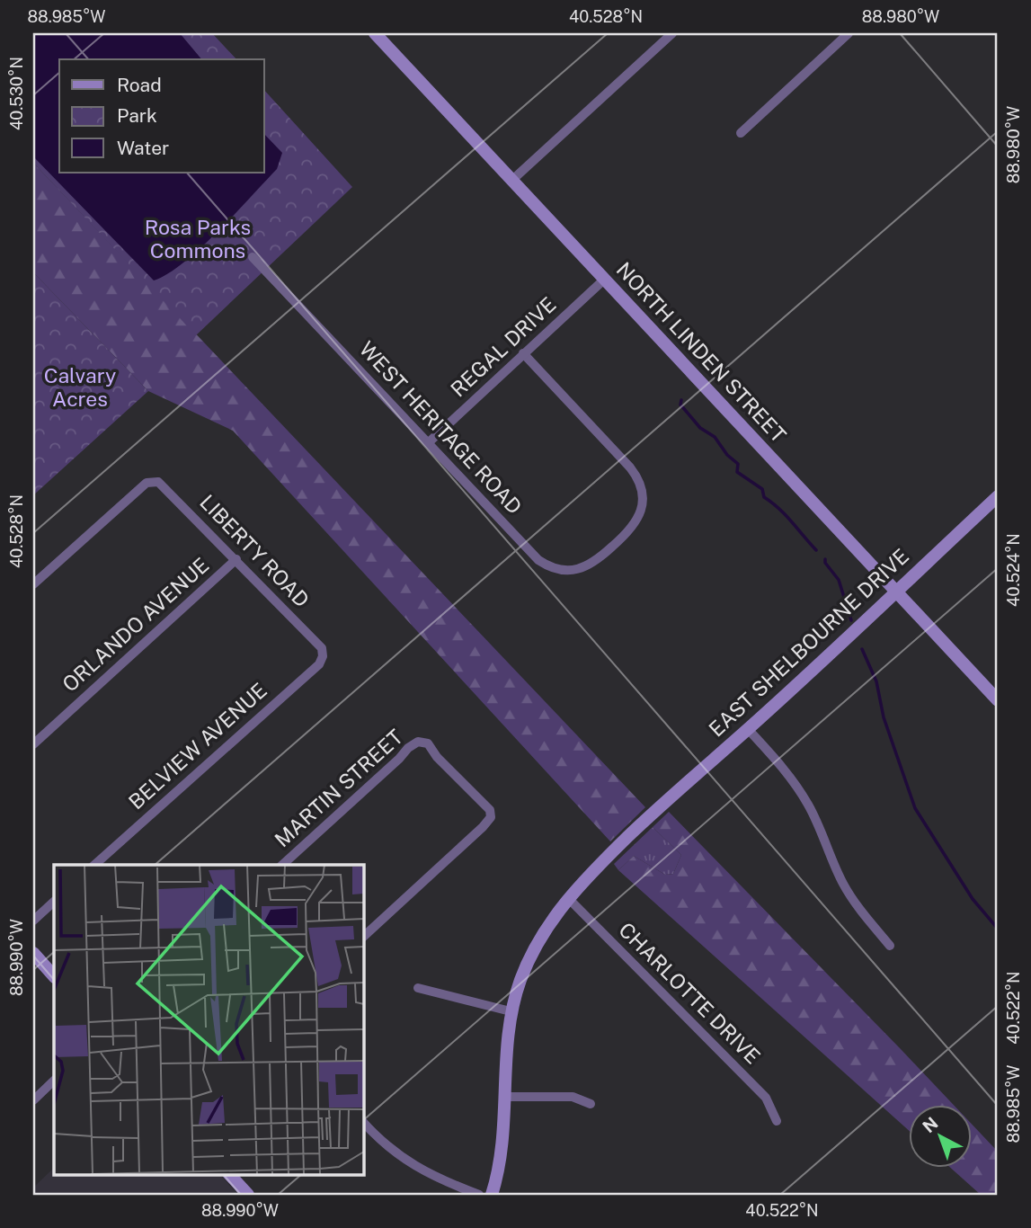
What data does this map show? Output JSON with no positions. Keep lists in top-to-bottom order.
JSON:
{
  "streets": {
    "street": [
      "REGAL DRIVE",
      "NORTH LINDEN STREET",
      "WEST HERITAGE ROAD",
      "LIBERTY ROAD",
      "ORLANDO AVENUE",
      "EAST SHELBOURNE DRIVE",
      "BELVIEW AVENUE",
      "MARTIN STREET",
      "CHARLOTTE DRIVE"
    ]
  },
  "crossings": [
    ["REGAL DRIVE", "NORTH LINDEN STREET"],
    ["REGAL DRIVE", "WEST HERITAGE ROAD"],
    ["NORTH LINDEN STREET", "EAST SHELBOURNE DRIVE"],
    ["LIBERTY ROAD", "ORLANDO AVENUE"],
    ["LIBERTY ROAD", "BELVIEW AVENUE"],
    ["EAST SHELBOURNE DRIVE", "CHARLOTTE DRIVE"]
  ],
  "parks": ["Rosa Parks Commons", "Calvary Acres"],
  "legend": ["Road", "Park", "Water"],
  "north": "top left",
  "coordinates": [
    "88.985°W",
    "40.528°N",
    "88.980°W",
    "40.530°N",
    "40.524°N",
    "88.990°W",
    "40.522°N"
  ]
}
